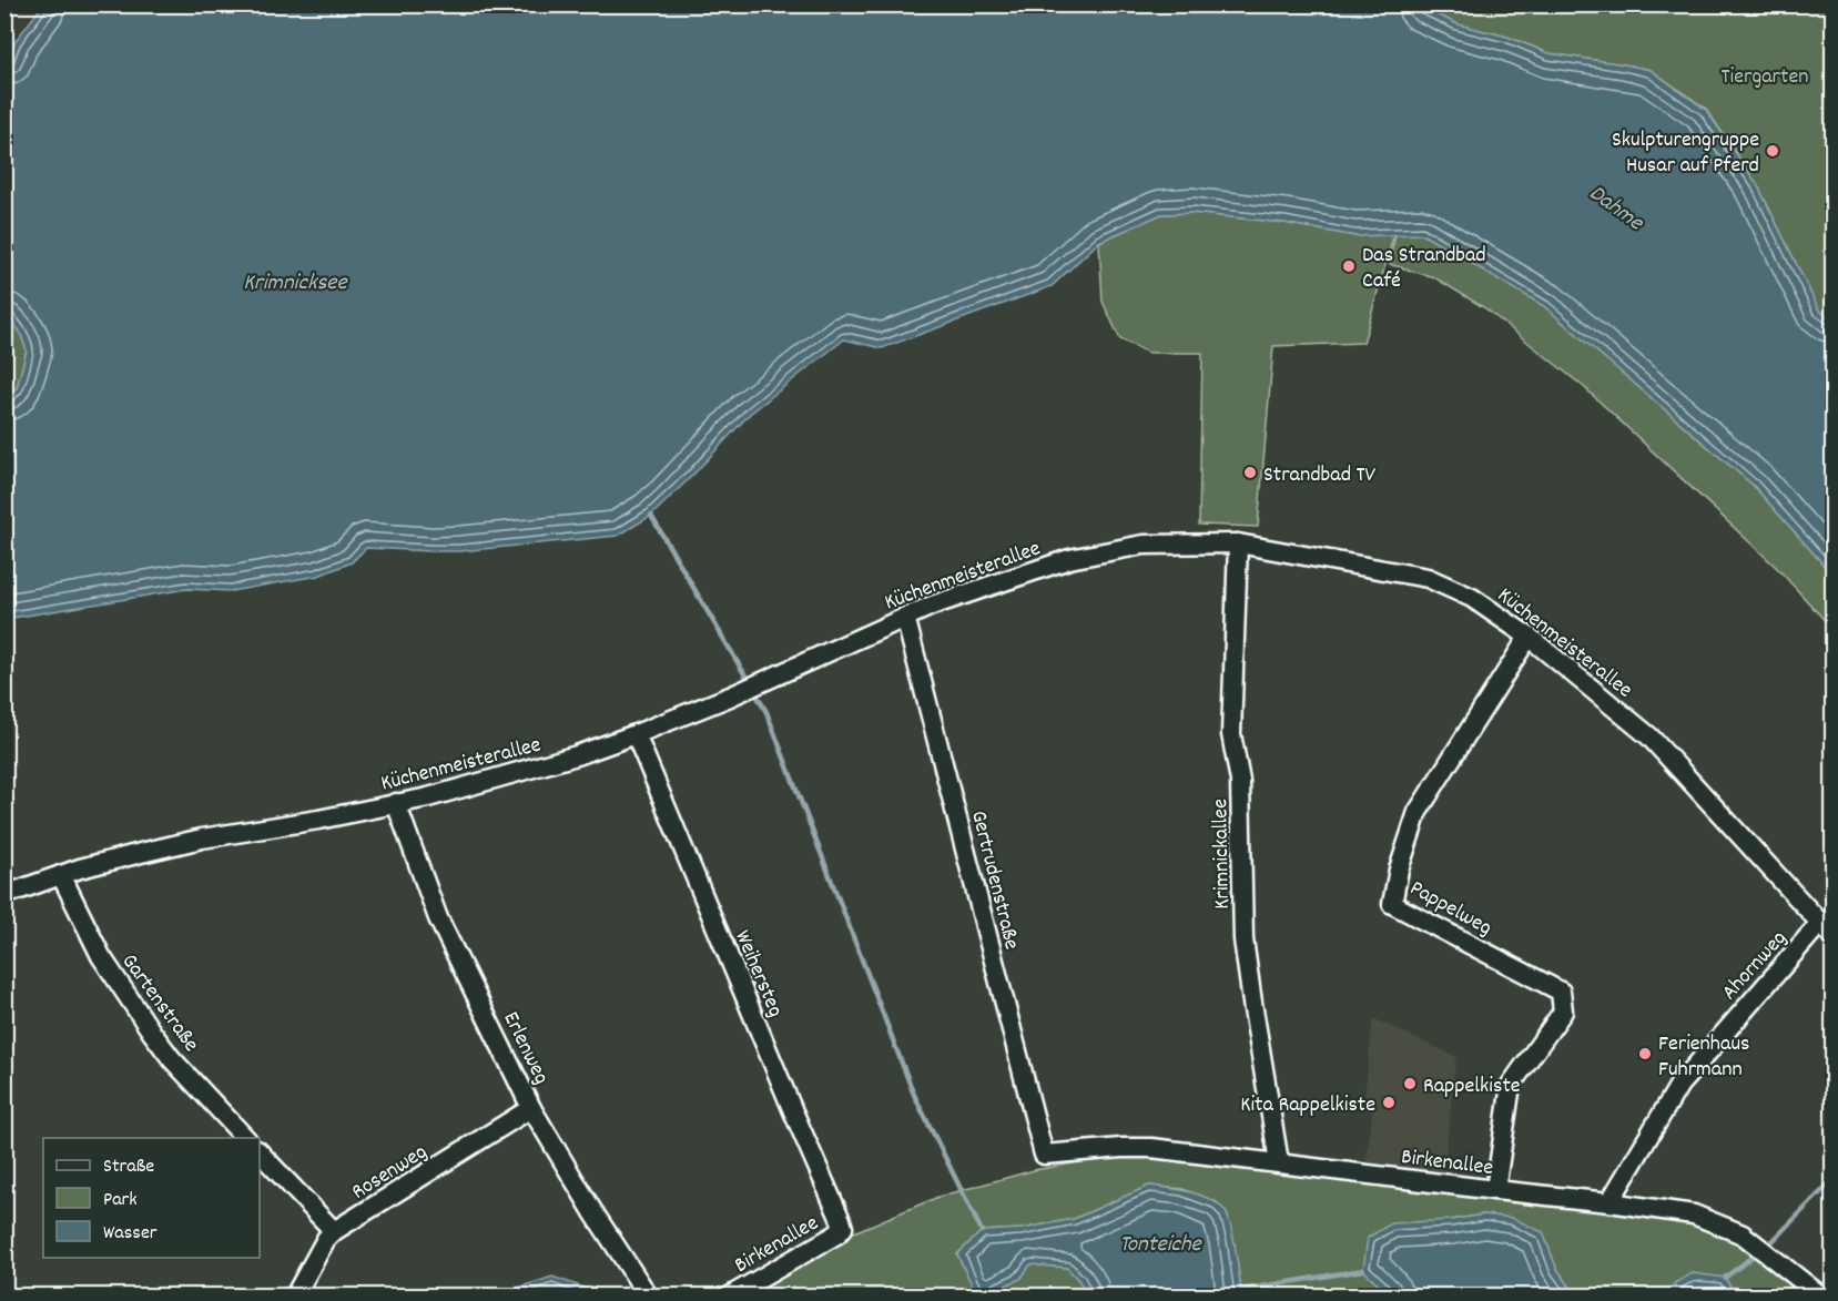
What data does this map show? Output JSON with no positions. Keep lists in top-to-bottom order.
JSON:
{
  "streets": {
    "street": [
      "Küchenmeisterallee",
      "Krimnickallee",
      "Gertrudenstraße",
      "Pappelweg",
      "Ahornweg",
      "Weihersteg",
      "Gartenstraße",
      "Erlenweg",
      "Birkenallee",
      "Rosenweg"
    ]
  },
  "crossings": [
    ["Küchenmeisterallee", "Krimnickallee"],
    ["Küchenmeisterallee", "Gertrudenstraße"],
    ["Küchenmeisterallee", "Pappelweg"],
    ["Küchenmeisterallee", "Ahornweg"],
    ["Küchenmeisterallee", "Weihersteg"],
    ["Küchenmeisterallee", "Gartenstraße"],
    ["Küchenmeisterallee", "Erlenweg"],
    ["Krimnickallee", "Birkenallee"],
    ["Gertrudenstraße", "Birkenallee"],
    ["Pappelweg", "Birkenallee"],
    ["Ahornweg", "Birkenallee"],
    ["Weihersteg", "Birkenallee"],
    ["Erlenweg", "Rosenweg"]
  ],
  "water": ["Dahme", "Krimnicksee", "Tonteiche"],
  "parks": ["Tiergarten"],
  "places": [
    "Skulpturengruppe Husar auf Pferd",
    "Das Strandbad Café",
    "Strandbad TV",
    "Ferienhaus Fuhrmann",
    "Rappelkiste",
    "Kita Rappelkiste"
  ],
  "legend": ["Straße", "Park", "Wasser"]
}
